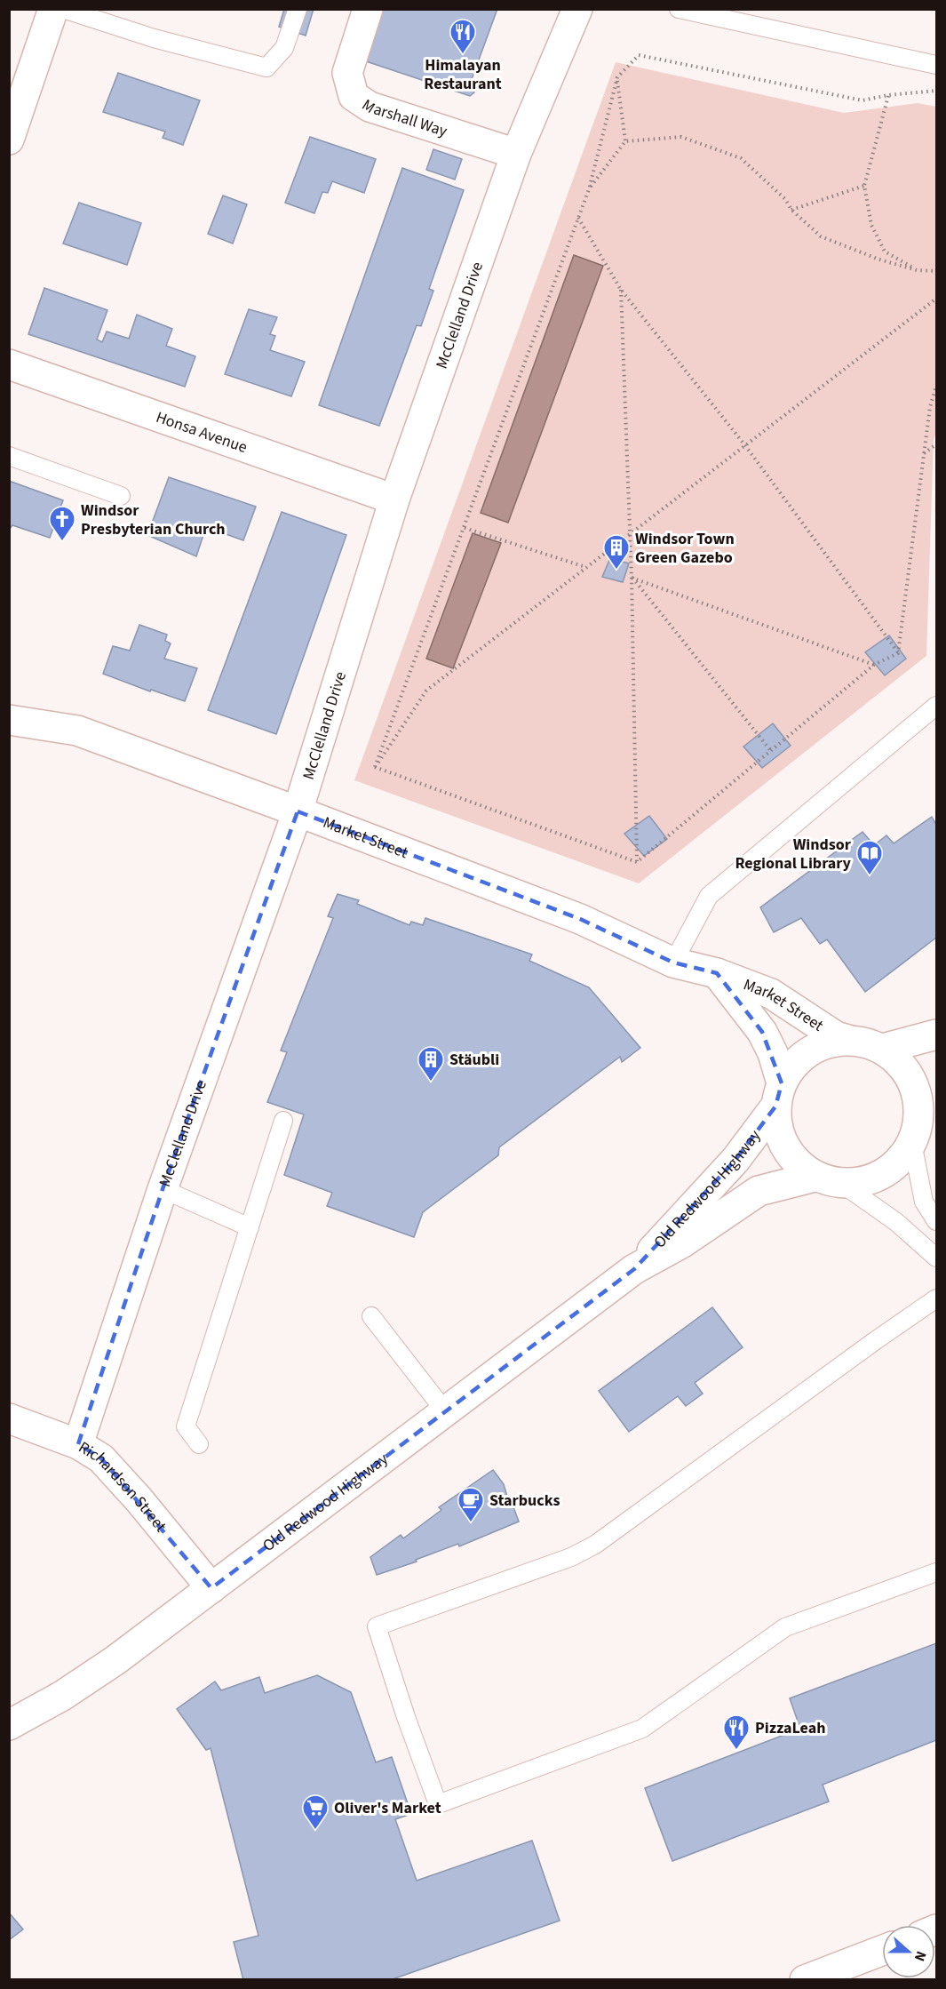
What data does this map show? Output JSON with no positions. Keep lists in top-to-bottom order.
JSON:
{
  "streets": {
    "main road": [
      "Marshall Way",
      "McClelland Drive",
      "Honsa Avenue",
      "Market Street",
      "Old Redwood Highway",
      "Richardson Street"
    ]
  },
  "crossings": [
    ["Marshall Way", "McClelland Drive"],
    ["McClelland Drive", "Honsa Avenue"],
    ["McClelland Drive", "Market Street"],
    ["McClelland Drive", "Richardson Street"],
    ["Market Street", "Old Redwood Highway"],
    ["Old Redwood Highway", "Richardson Street"]
  ],
  "places": {
    "restaurant": ["Himalayan Restaurant", "PizzaLeah"],
    "church": ["Windsor Presbyterian Church"],
    "building": ["Windsor Town Green Gazebo", "Stäubli"],
    "library": ["Windsor Regional Library"],
    "cafe": ["Starbucks"],
    "supermarket": ["Oliver's Market"]
  },
  "north": "right"
}
